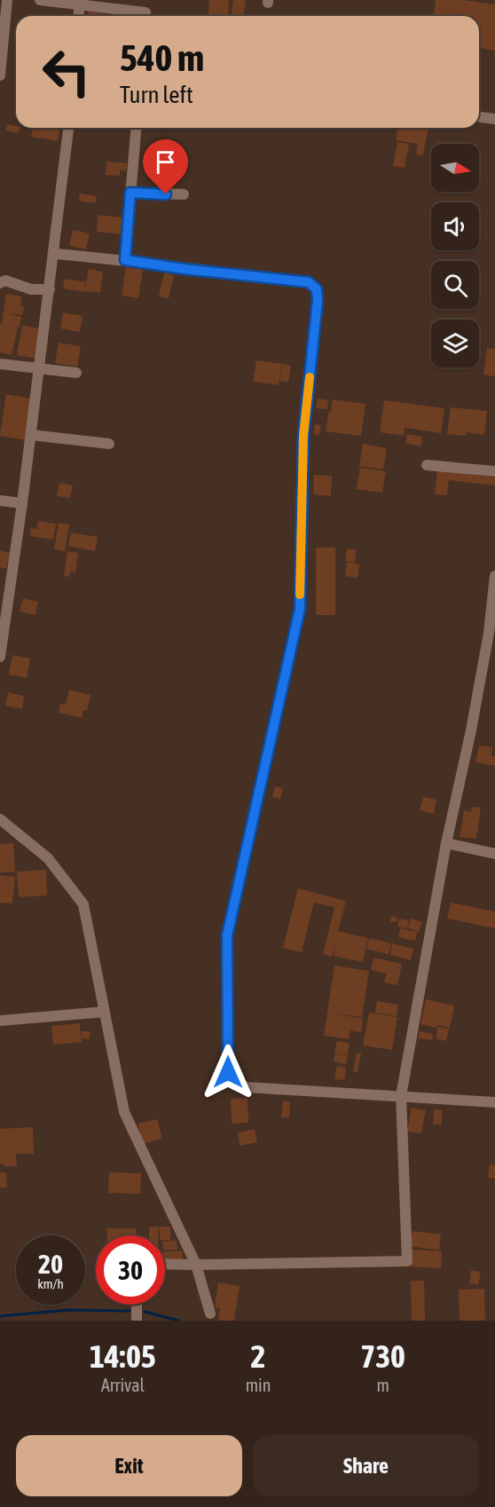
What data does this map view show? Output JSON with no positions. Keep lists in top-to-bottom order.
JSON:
{
  "north": "right",
  "page": {
    "turn": ["540 m", "Turn left"],
    "speed": "20 km/h",
    "limit": "30",
    "eta": [
      "14:05",
      "Arrival",
      "2",
      "min",
      "730",
      "m"
    ],
    "buttons": ["Exit", "Share"]
  }
}
